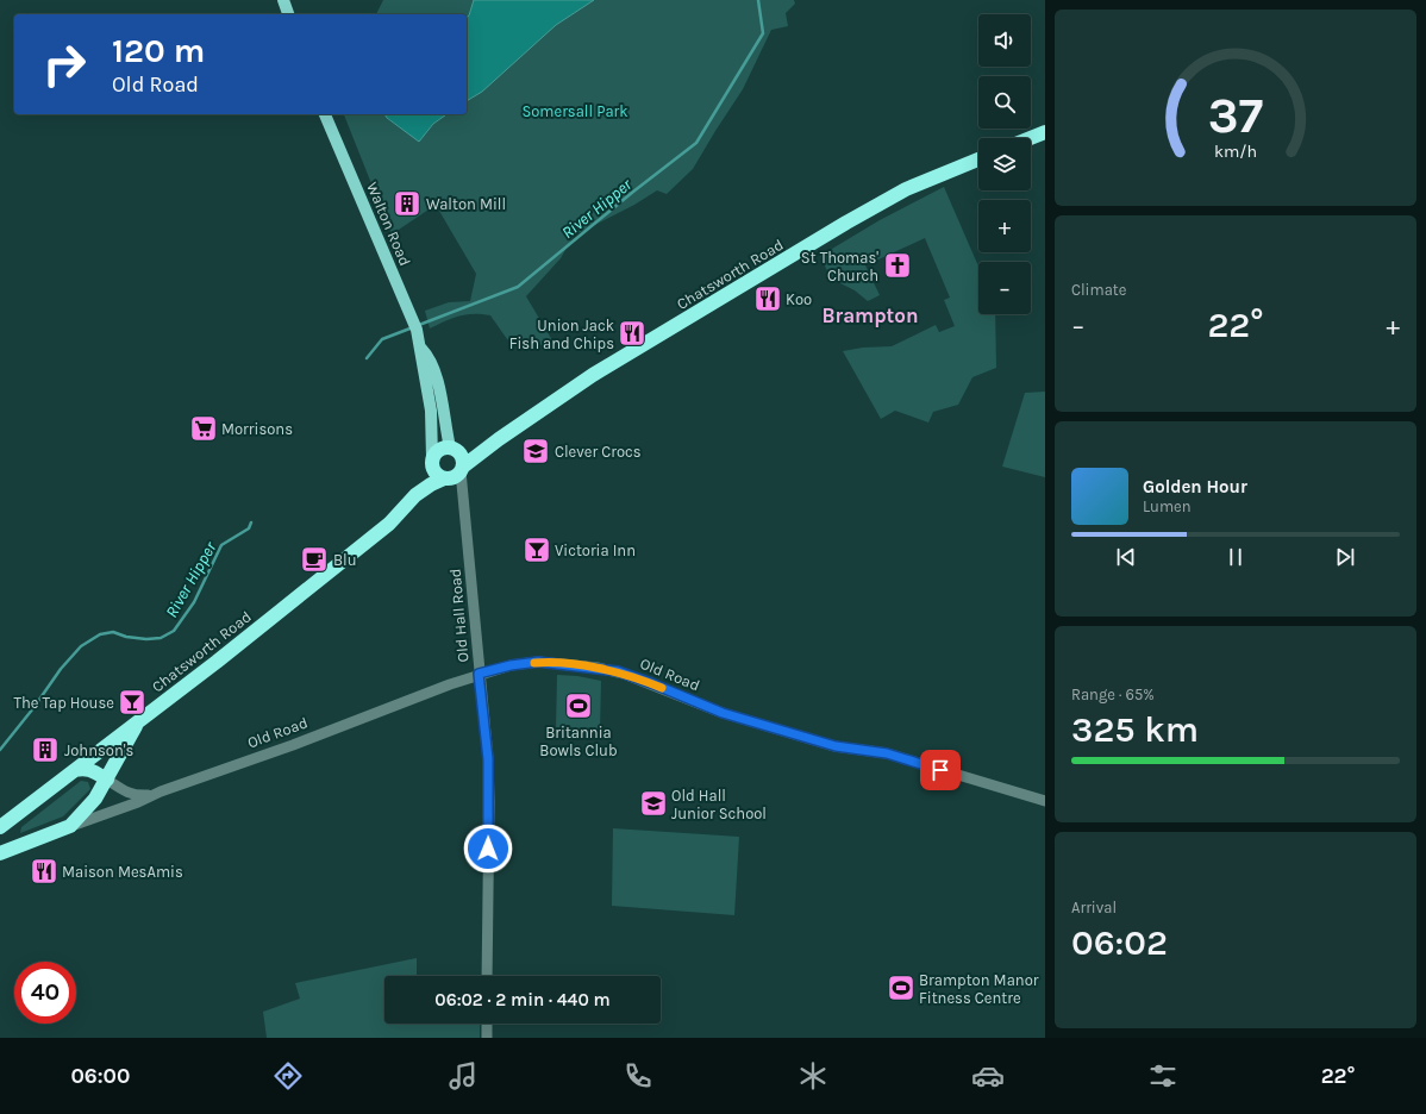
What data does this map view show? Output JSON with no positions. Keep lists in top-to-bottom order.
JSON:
{
  "streets": {
    "highway": ["Chatsworth Road", "Old Road"],
    "main road": ["Walton Road"],
    "street": ["Old Hall Road"]
  },
  "crossings": [
    ["Walton Road", "Chatsworth Road"],
    ["Walton Road", "Old Hall Road"],
    ["Chatsworth Road", "Old Hall Road"],
    ["Chatsworth Road", "Old Road"],
    ["Old Hall Road", "Old Road"]
  ],
  "districts": ["Brampton"],
  "water": ["River Hipper"],
  "parks": ["Somersall Park"],
  "places": {
    "building": ["Walton Mill", "Johnson's"],
    "church": ["St Thomas' Church"],
    "restaurant": ["Koo", "Union Jack Fish and Chips", "Maison MesAmis"],
    "supermarket": ["Morrisons"],
    "school or university": ["Clever Crocs", "Old Hall Junior School"],
    "bar": ["Victoria Inn", "The Tap House"],
    "cafe": ["Blu"],
    "sports": ["Britannia Bowls Club", "Brampton Manor Fitness Centre"]
  },
  "page": {
    "map_buttons": ["+", "−"],
    "turn": ["120 m", "Old Road"],
    "tile": [
      "Climate",
      ["Range · 65%", "325 km"],
      ["Arrival", "06:02"]
    ],
    "heat": ["−", "22°", "+"],
    "song": ["Golden Hour", "Lumen"],
    "limit": "40",
    "trip": "06:02 · 2 min · 440 m",
    "tabs": ["06:00", "22°"],
    "gauge": ["37", "km/h"]
  }
}
